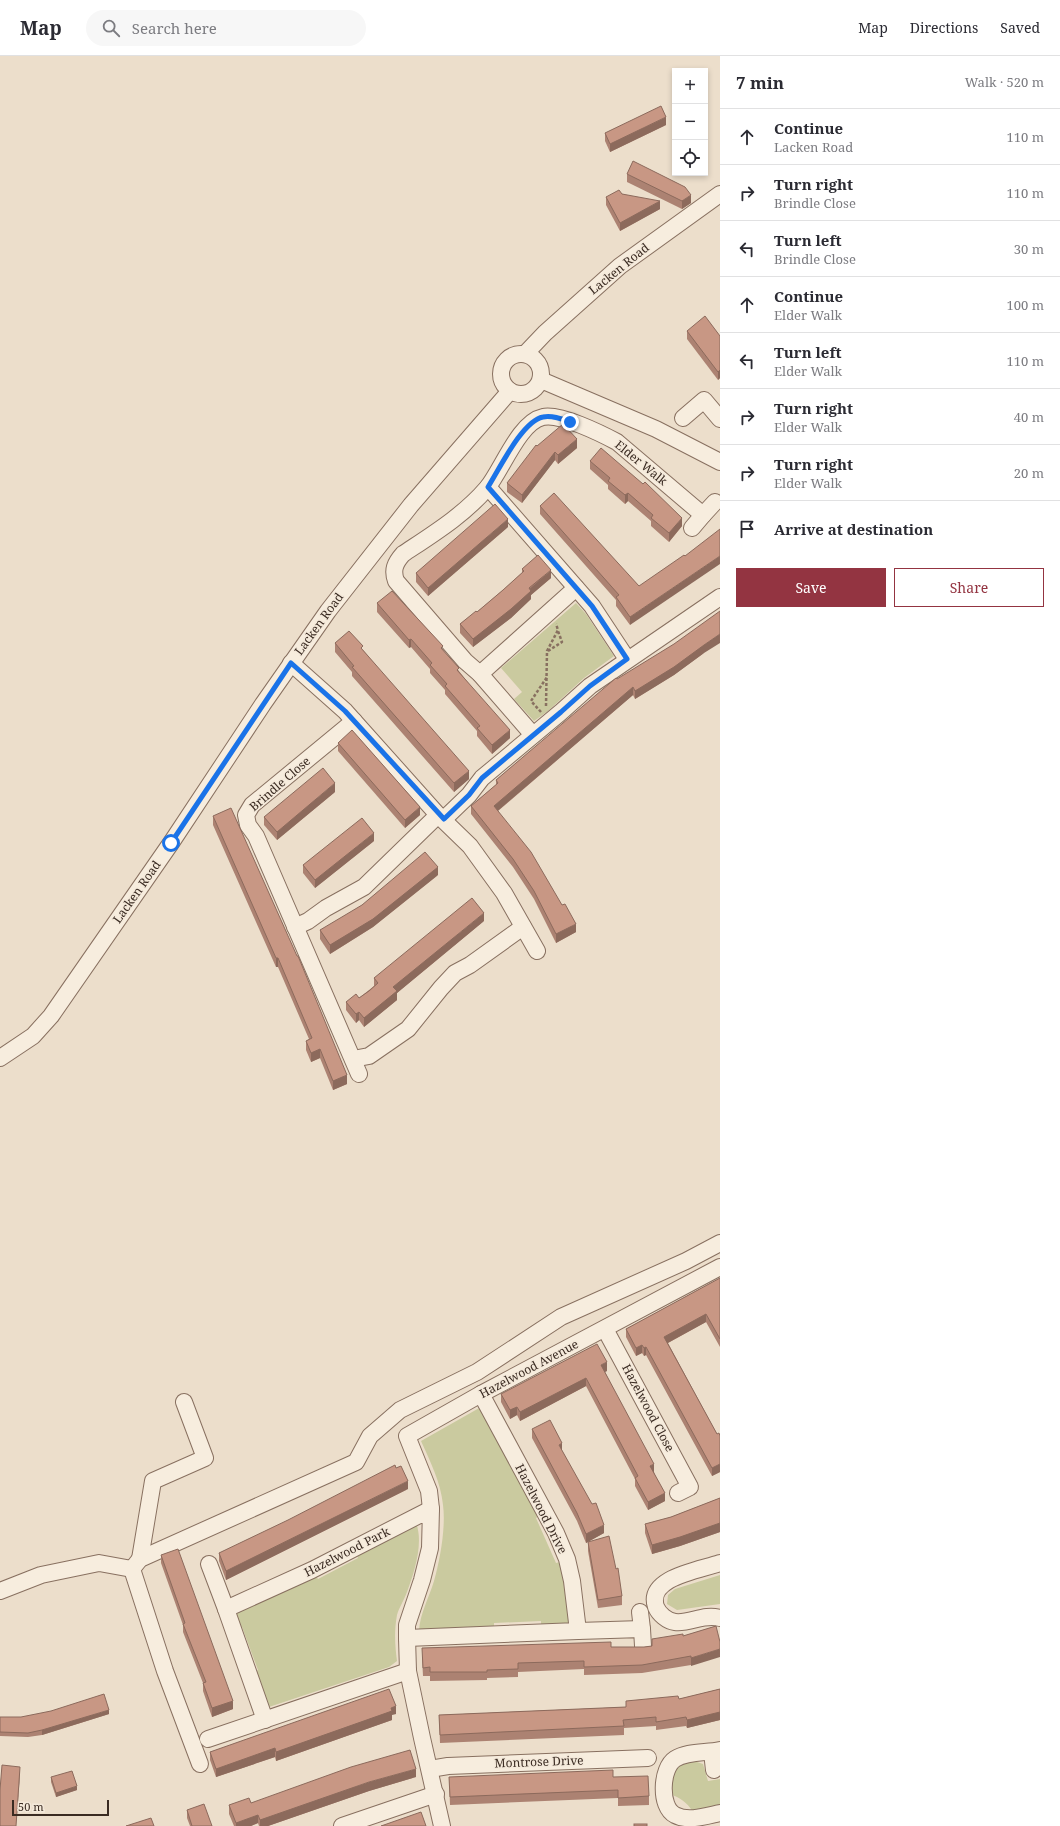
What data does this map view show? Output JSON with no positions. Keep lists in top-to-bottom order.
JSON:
{
  "streets": {
    "street": [
      "Lacken Road",
      "Elder Walk",
      "Brindle Close",
      "Hazelwood Avenue",
      "Hazelwood Close",
      "Hazelwood Drive",
      "Hazelwood Park",
      "Montrose Drive"
    ]
  },
  "crossings": [
    ["Hazelwood Avenue", "Hazelwood Close"],
    ["Hazelwood Avenue", "Hazelwood Drive"],
    ["Hazelwood Avenue", "Hazelwood Park"]
  ],
  "scale_bar": "50 m",
  "page": {
    "header": "Map",
    "search": "Search here",
    "nav": ["Map", "Directions", "Saved"],
    "heading": ["7 min", "Walk · 520 m"],
    "map_buttons": ["+", "−"],
    "list": [
      ["Continue", "Lacken Road", "110 m"],
      ["Turn right", "Brindle Close", "110 m"],
      ["Turn left", "Brindle Close", "30 m"],
      ["Continue", "Elder Walk", "100 m"],
      ["Turn left", "Elder Walk", "110 m"],
      ["Turn right", "Elder Walk", "40 m"],
      ["Turn right", "Elder Walk", "20 m"],
      "Arrive at destination"
    ],
    "buttons": ["Save", "Share"],
    "scale": "50 m"
  }
}
